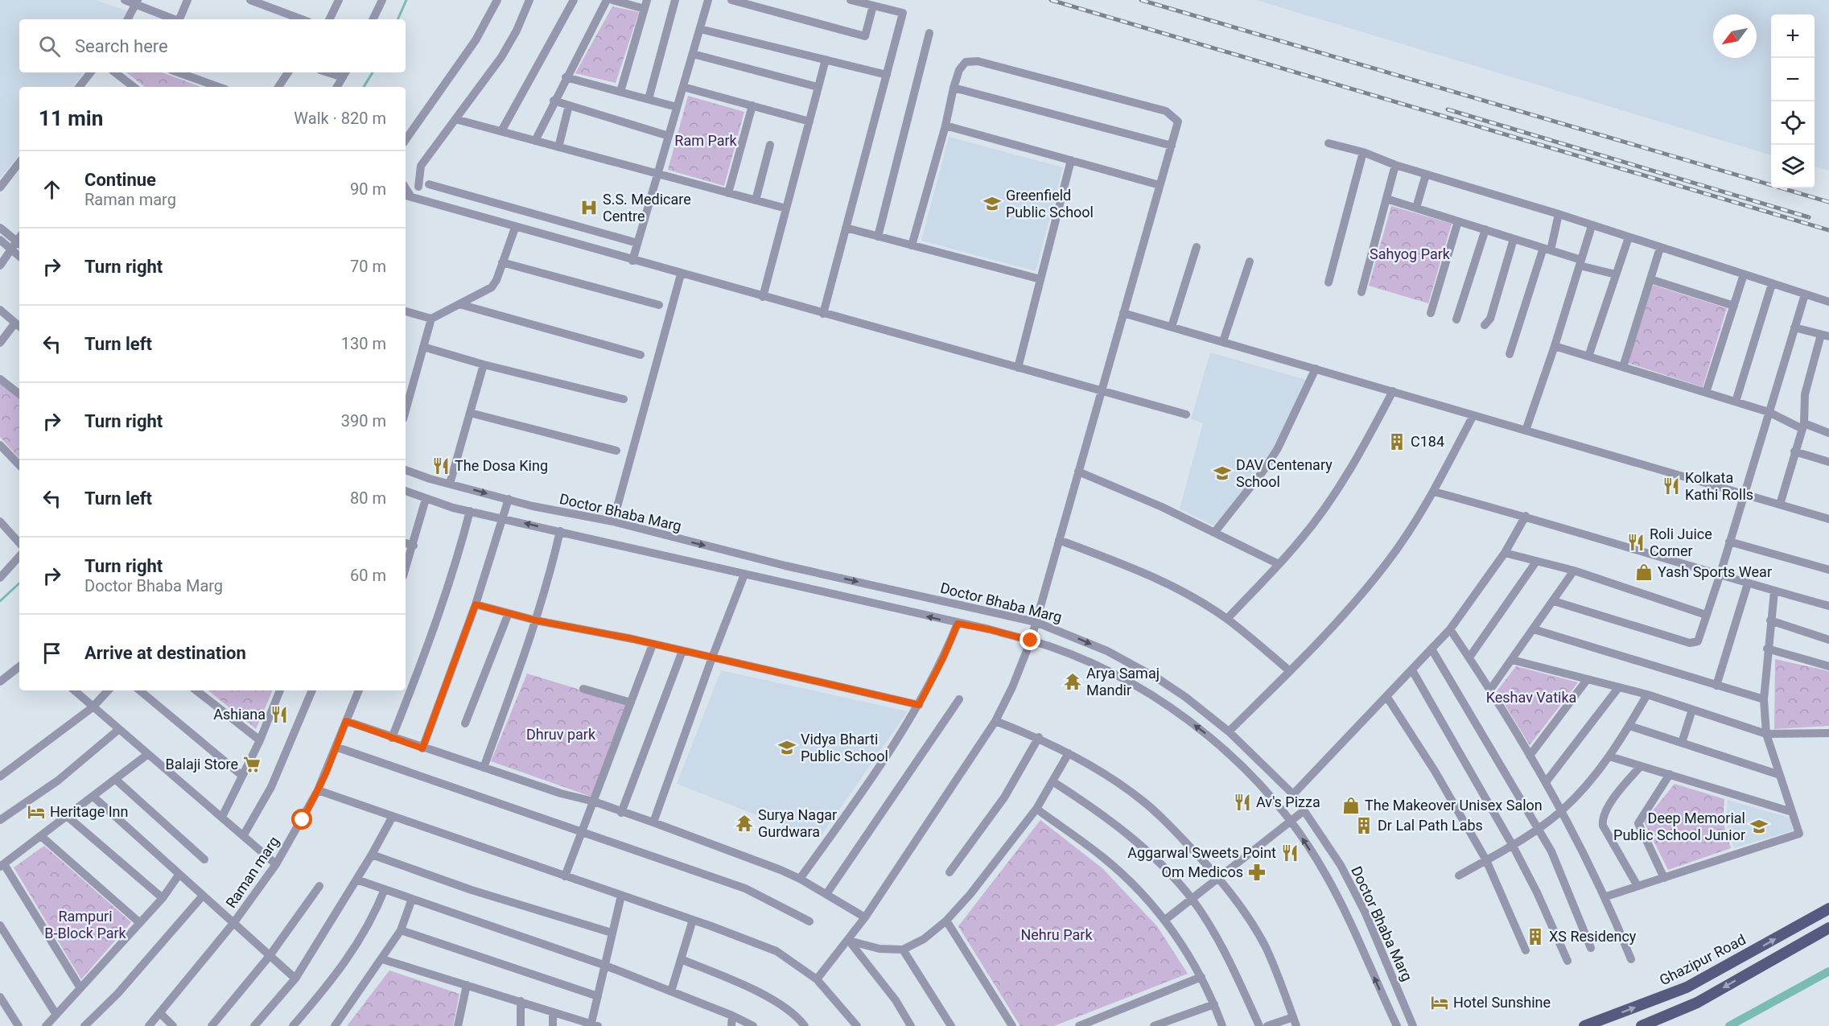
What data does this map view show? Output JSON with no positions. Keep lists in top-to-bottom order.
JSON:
{
  "streets": {
    "main road": ["Ghazipur Road"],
    "street": ["Doctor Bhaba Marg", "Raman marg"]
  },
  "parks": [
    "Ram Park",
    "Sahyog Park",
    "Keshav Vatika",
    "Dhruv park",
    "Rampuri B-Block Park",
    "Nehru Park"
  ],
  "places": {
    "school or university": [
      "Greenfield Public School",
      "DAV Centenary School",
      "Vidya Bharti Public School",
      "Deep Memorial Public School Junior"
    ],
    "hospital": ["S.S. Medicare Centre"],
    "building": ["C184", "Dr Lal Path Labs", "XS Residency"],
    "restaurant": [
      "The Dosa King",
      "Kolkata Kathi Rolls",
      "Roli Juice Corner",
      "Ashiana",
      "Av's Pizza",
      "Aggarwal Sweets Point"
    ],
    "shop": ["Yash Sports Wear", "The Makeover Unisex Salon"],
    "temple": ["Arya Samaj Mandir", "Surya Nagar Gurdwara"],
    "supermarket": ["Balaji Store"],
    "hotel": ["Heritage Inn", "Hotel Sunshine"],
    "pharmacy": ["Om Medicos"]
  },
  "north": "bottom left",
  "page": {
    "map_buttons": ["+", "−"],
    "search": "Search here",
    "heading": ["11 min", "Walk · 820 m"],
    "list": [
      ["Continue", "Raman marg", "90 m"],
      ["Turn right", "70 m"],
      ["Turn left", "130 m"],
      ["Turn right", "390 m"],
      ["Turn left", "80 m"],
      ["Turn right", "Doctor Bhaba Marg", "60 m"],
      "Arrive at destination"
    ]
  }
}
